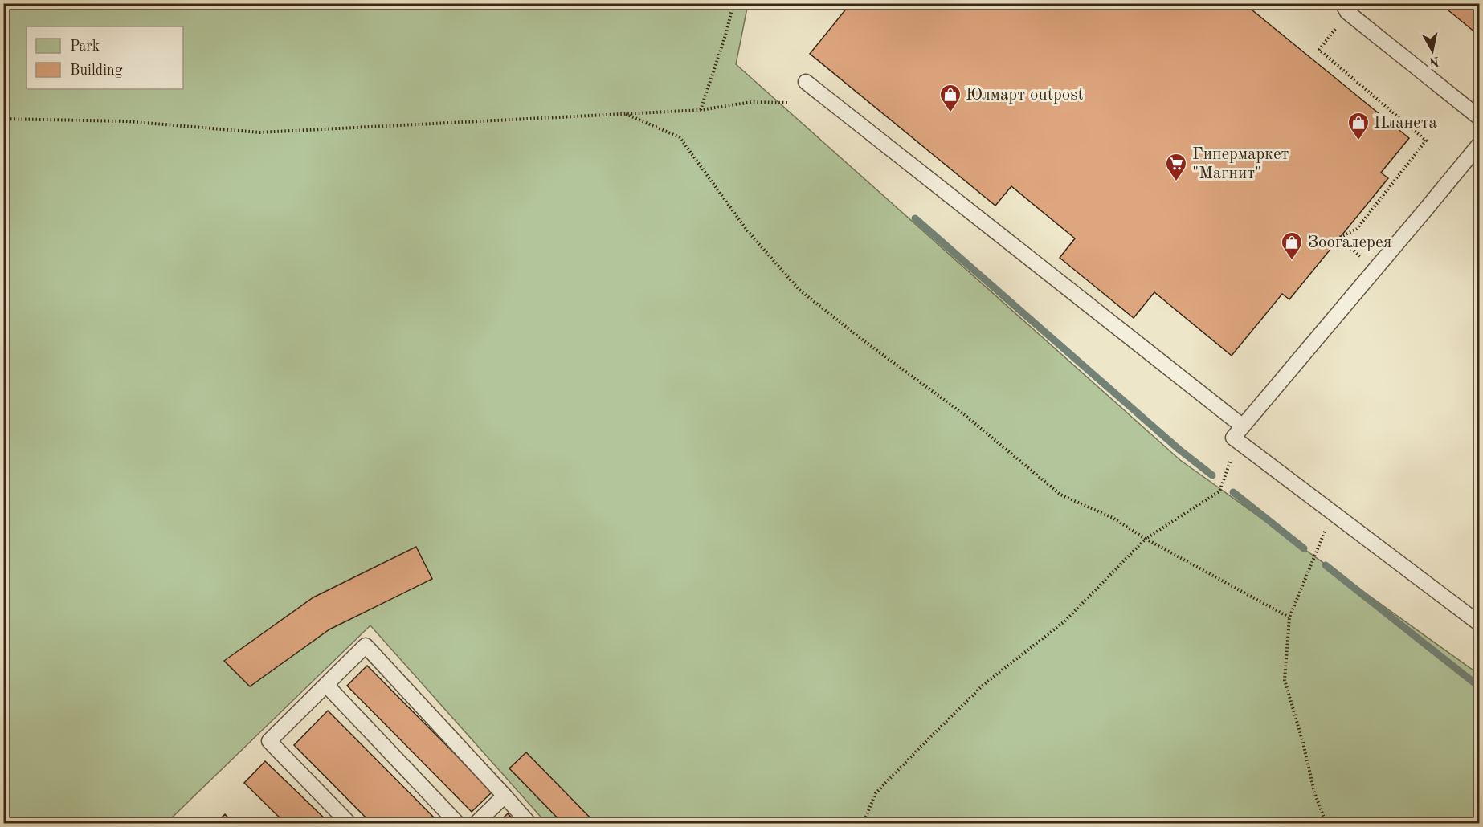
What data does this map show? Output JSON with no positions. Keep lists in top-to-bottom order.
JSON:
{
  "places": {
    "shop": ["Юлмарт outpost", "Планета", "Зоогалерея"],
    "supermarket": ["Гипермаркет \"Магнит\""]
  },
  "legend": ["Park", "Building"],
  "north": "bottom"
}
